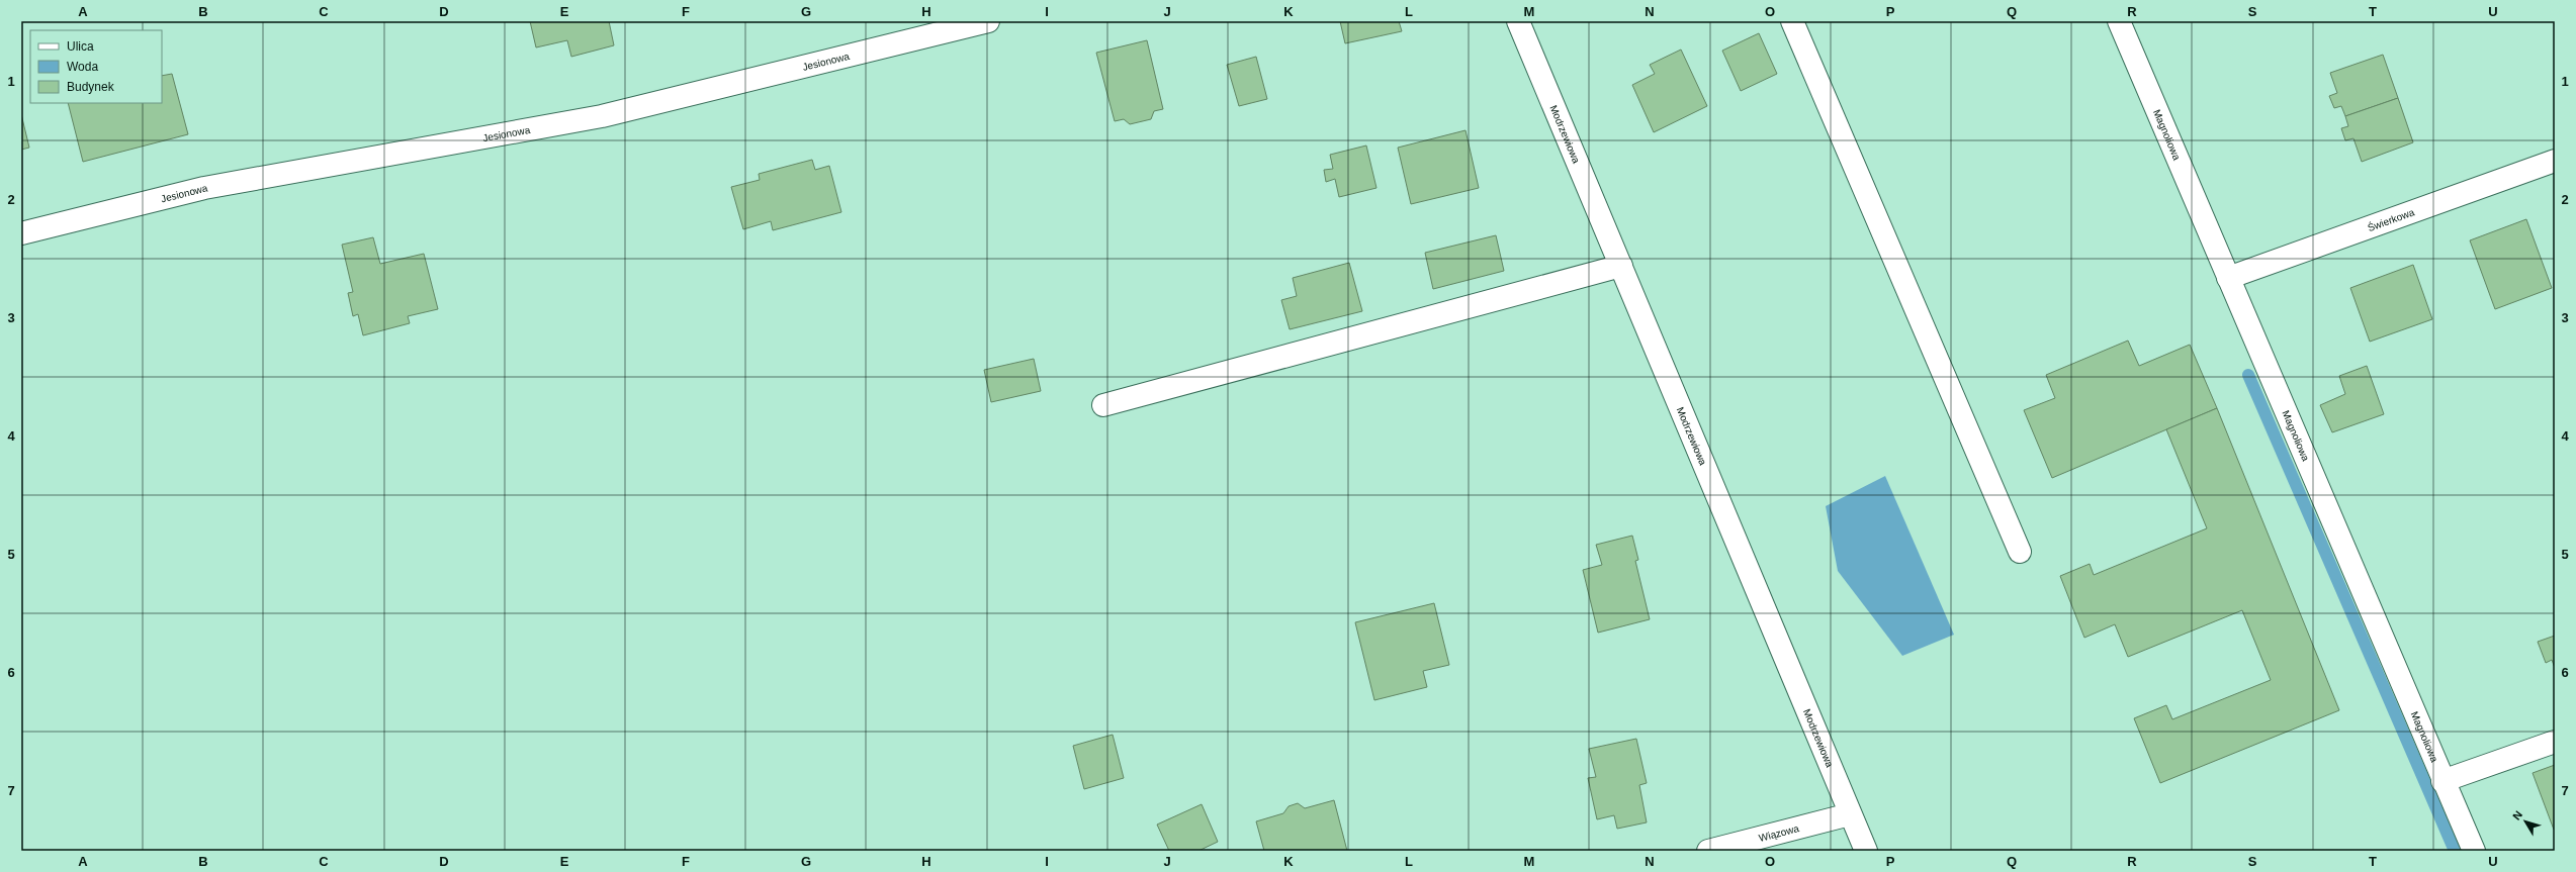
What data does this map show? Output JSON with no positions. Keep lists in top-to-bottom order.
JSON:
{
  "streets": {
    "street": [
      "Jesionowa",
      "Modrzewiowa",
      "Magnoliowa",
      "Świerkowa",
      "Wiązowa"
    ]
  },
  "crossings": [
    ["Modrzewiowa", "Wiązowa"],
    ["Magnoliowa", "Świerkowa"]
  ],
  "legend": ["Ulica", "Woda", "Budynek"],
  "north": "top left",
  "grid": {
    "columns": [
      "A",
      "B",
      "C",
      "D",
      "E",
      "F",
      "G",
      "H",
      "I",
      "J",
      "K",
      "L",
      "M",
      "N",
      "O",
      "P",
      "Q",
      "R",
      "S",
      "T",
      "U"
    ],
    "rows": [
      "1",
      "2",
      "3",
      "4",
      "5",
      "6",
      "7"
    ]
  }
}
